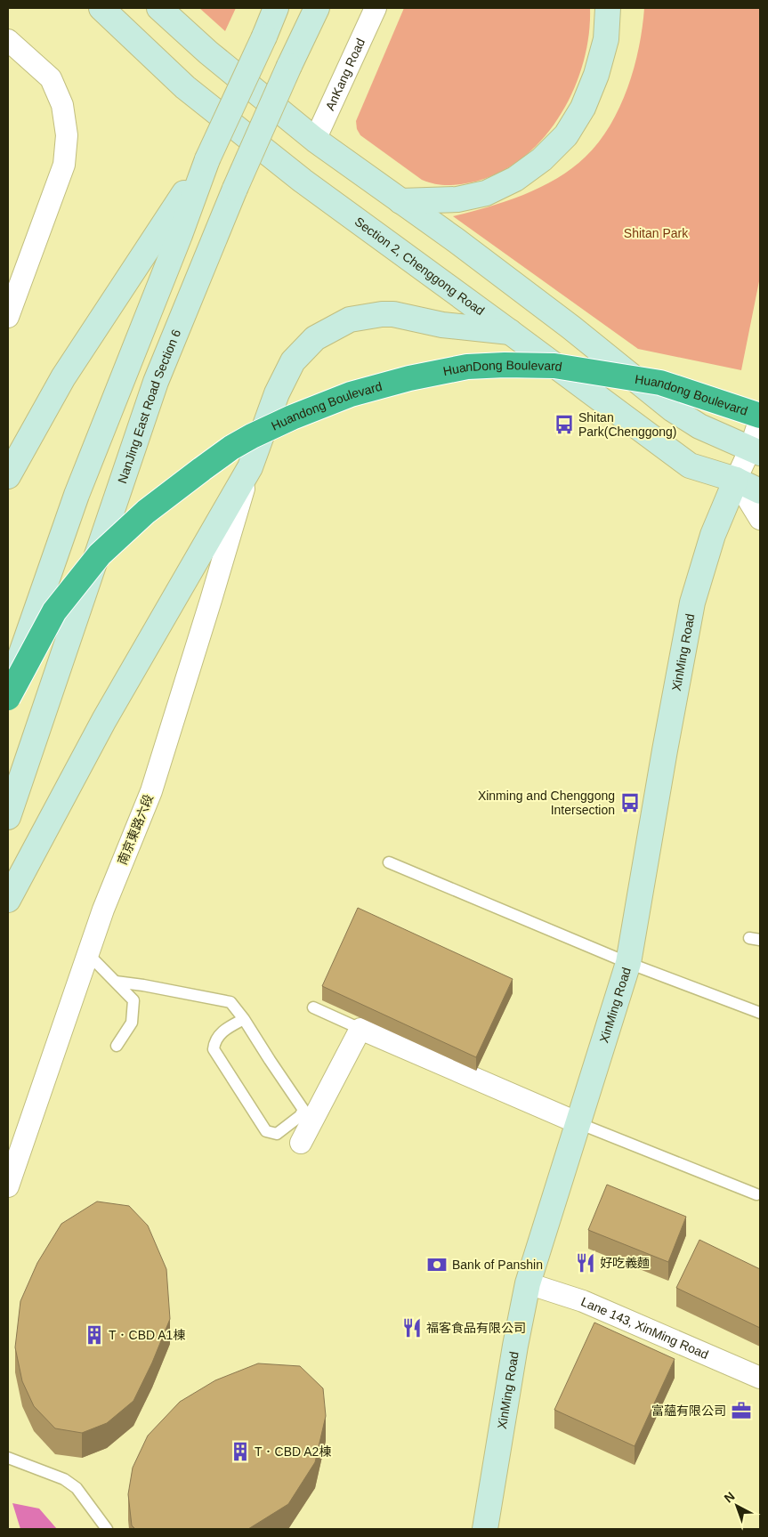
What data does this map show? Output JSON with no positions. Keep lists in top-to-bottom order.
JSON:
{
  "streets": {
    "highway": ["HuanDong Boulevard", "Huandong Boulevard"],
    "main road": ["Section 2, Chenggong Road", "NanJing East Road Section 6", "XinMing Road"],
    "street": ["AnKang Road", "南京東路六段", "Lane 143, XinMing Road"]
  },
  "crossings": [
    ["Section 2, Chenggong Road", "XinMing Road"],
    ["HuanDong Boulevard", "Huandong Boulevard"],
    ["XinMing Road", "Lane 143, XinMing Road"]
  ],
  "parks": ["Shitan Park"],
  "places": {
    "bus stop": ["Shitan Park(Chenggong)", "Xinming and Chenggong Intersection"],
    "restaurant": ["好吃義麵", "福客食品有限公司"],
    "bank": ["Bank of Panshin"],
    "building": ["T．CBD A1棟", "T．CBD A2棟"],
    "office": ["富蘊有限公司"]
  },
  "north": "top left"
}
